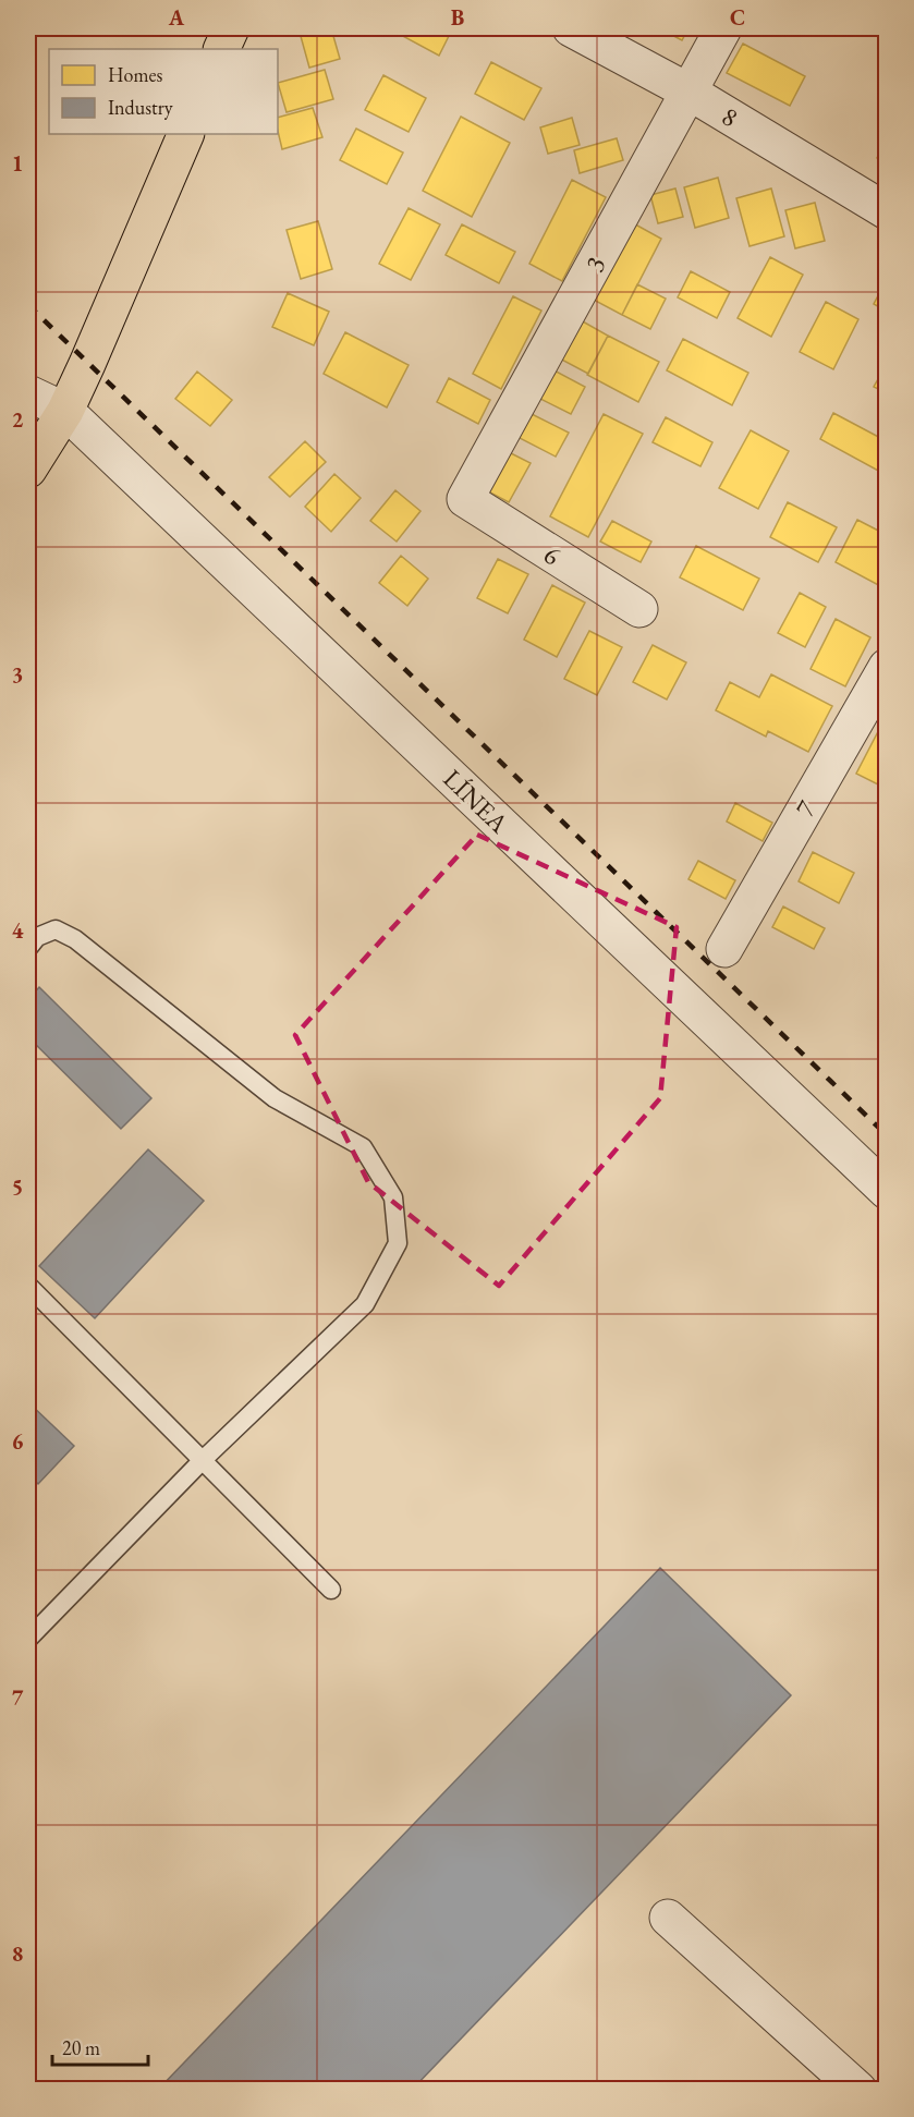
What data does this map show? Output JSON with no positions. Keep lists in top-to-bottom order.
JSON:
{
  "streets": {
    "street": [
      "8",
      "3",
      "6",
      "LÍNEA",
      "7"
    ]
  },
  "crossings": [
    ["8", "3"],
    ["3", "6"]
  ],
  "legend": ["Homes", "Industry"],
  "scale_bar": "20 m",
  "grid": {
    "columns": ["A", "B", "C"],
    "rows": [
      "1",
      "2",
      "3",
      "4",
      "5",
      "6",
      "7",
      "8"
    ]
  }
}
